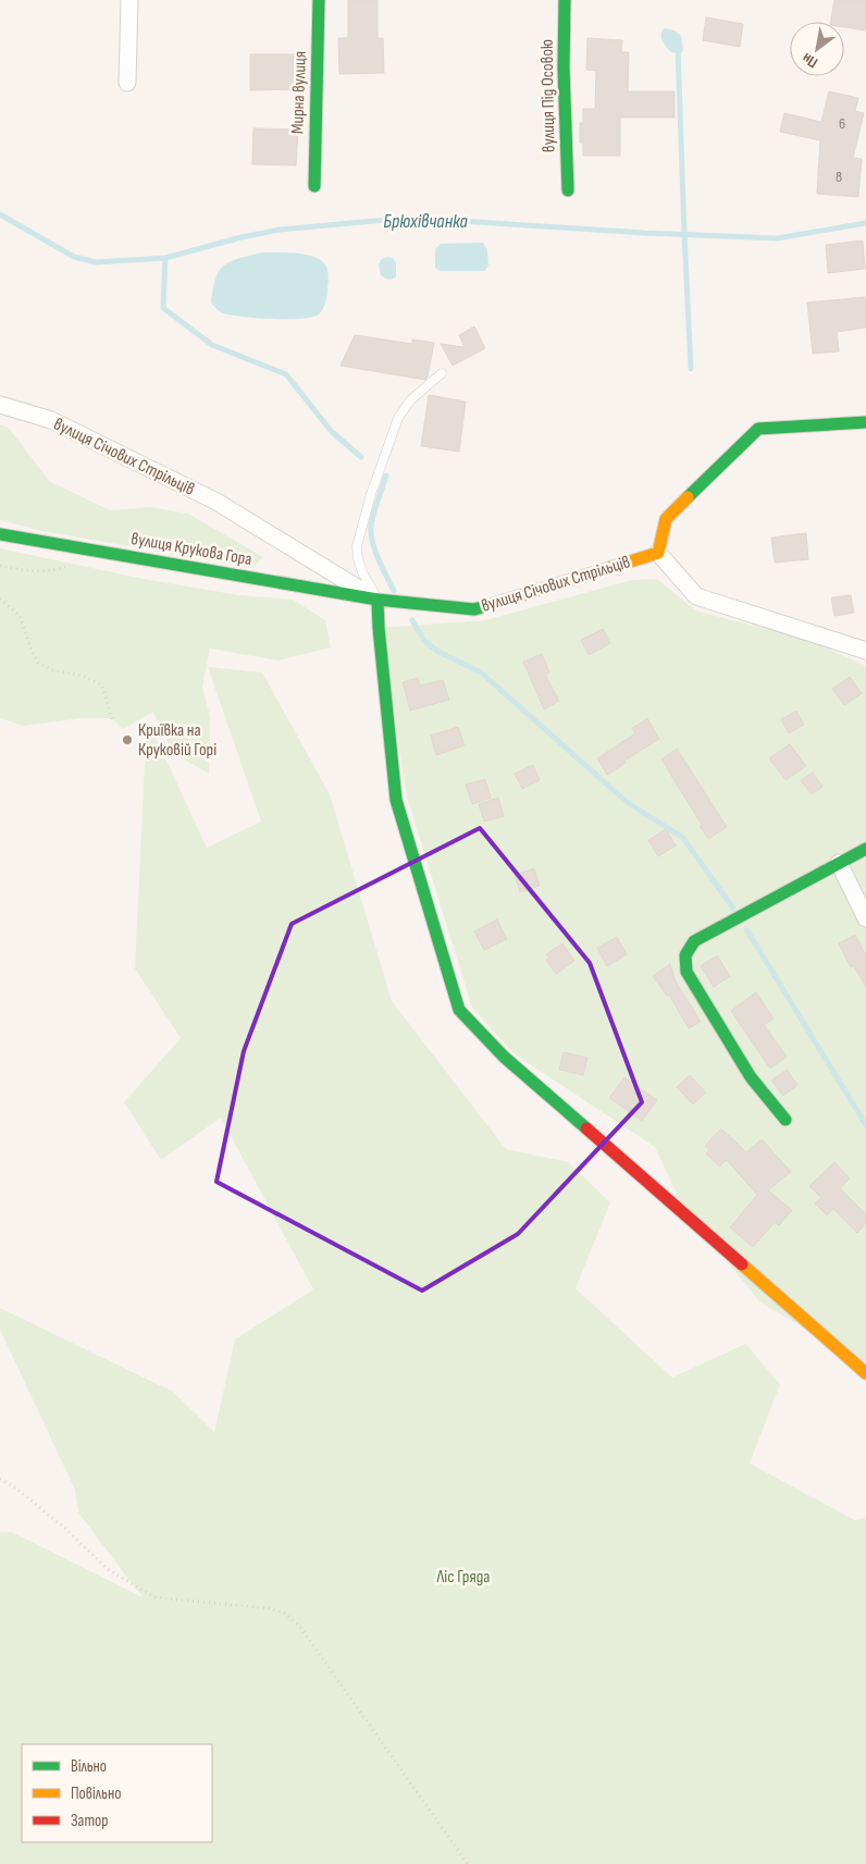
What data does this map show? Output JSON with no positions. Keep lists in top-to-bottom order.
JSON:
{
  "streets": {
    "street": [
      "Мирна вулиця",
      "вулиця Під Осовою",
      "вулиця Січових Стрільців",
      "вулиця Крукова Гора"
    ]
  },
  "crossings": [
    ["вулиця Січових Стрільців", "вулиця Крукова Гора"]
  ],
  "water": ["Брюхівчанка"],
  "parks": ["Ліс Гряда"],
  "places": ["Криївка на Круковій Горі"],
  "house_numbers": ["6", "8"],
  "legend": ["Вільно", "Повільно", "Затор"],
  "north": "bottom left"
}
